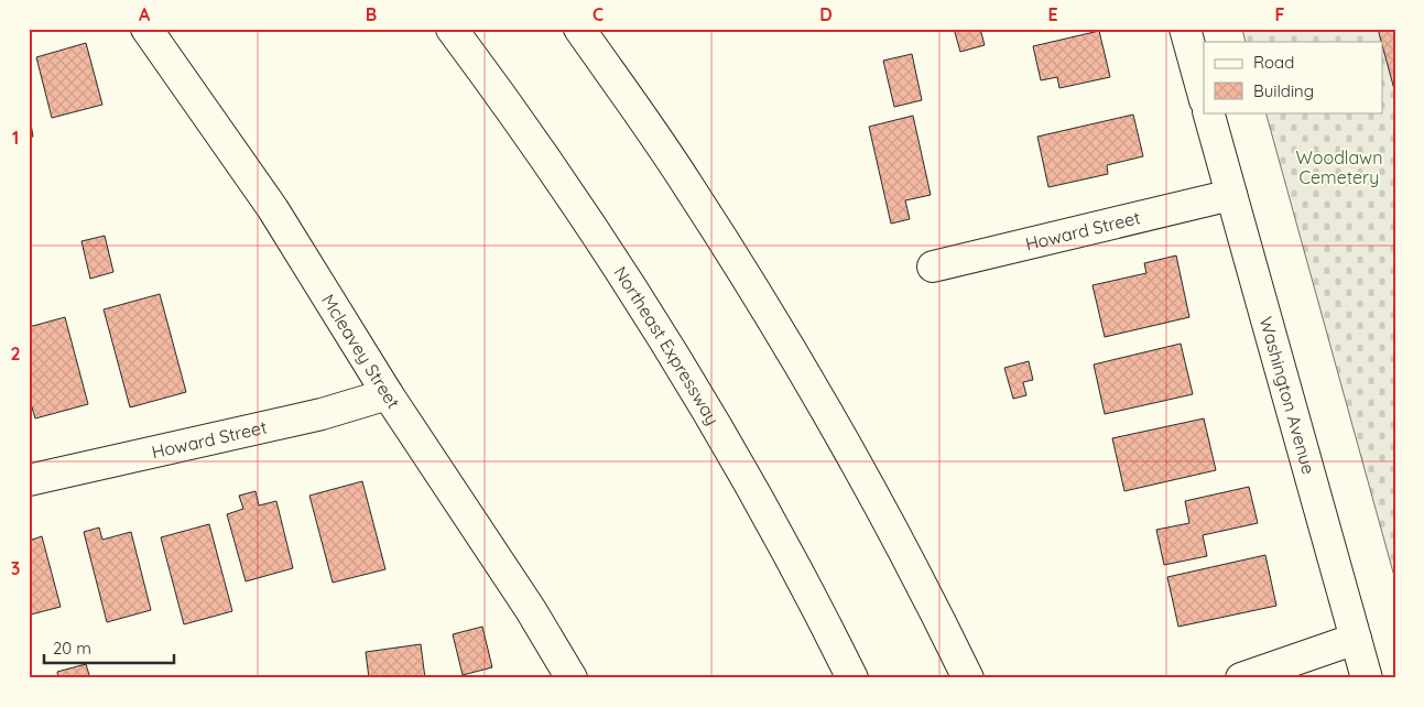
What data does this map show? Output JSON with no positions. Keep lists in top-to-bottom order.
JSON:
{
  "streets": {
    "main road": [
      "Howard Street",
      "Northeast Expressway",
      "Mcleavey Street",
      "Washington Avenue"
    ]
  },
  "crossings": [
    ["Howard Street", "Mcleavey Street"],
    ["Howard Street", "Washington Avenue"]
  ],
  "parks": ["Woodlawn Cemetery"],
  "legend": ["Road", "Building"],
  "scale_bar": "20 m",
  "grid": {
    "columns": [
      "A",
      "B",
      "C",
      "D",
      "E",
      "F"
    ],
    "rows": ["1", "2", "3"]
  }
}
